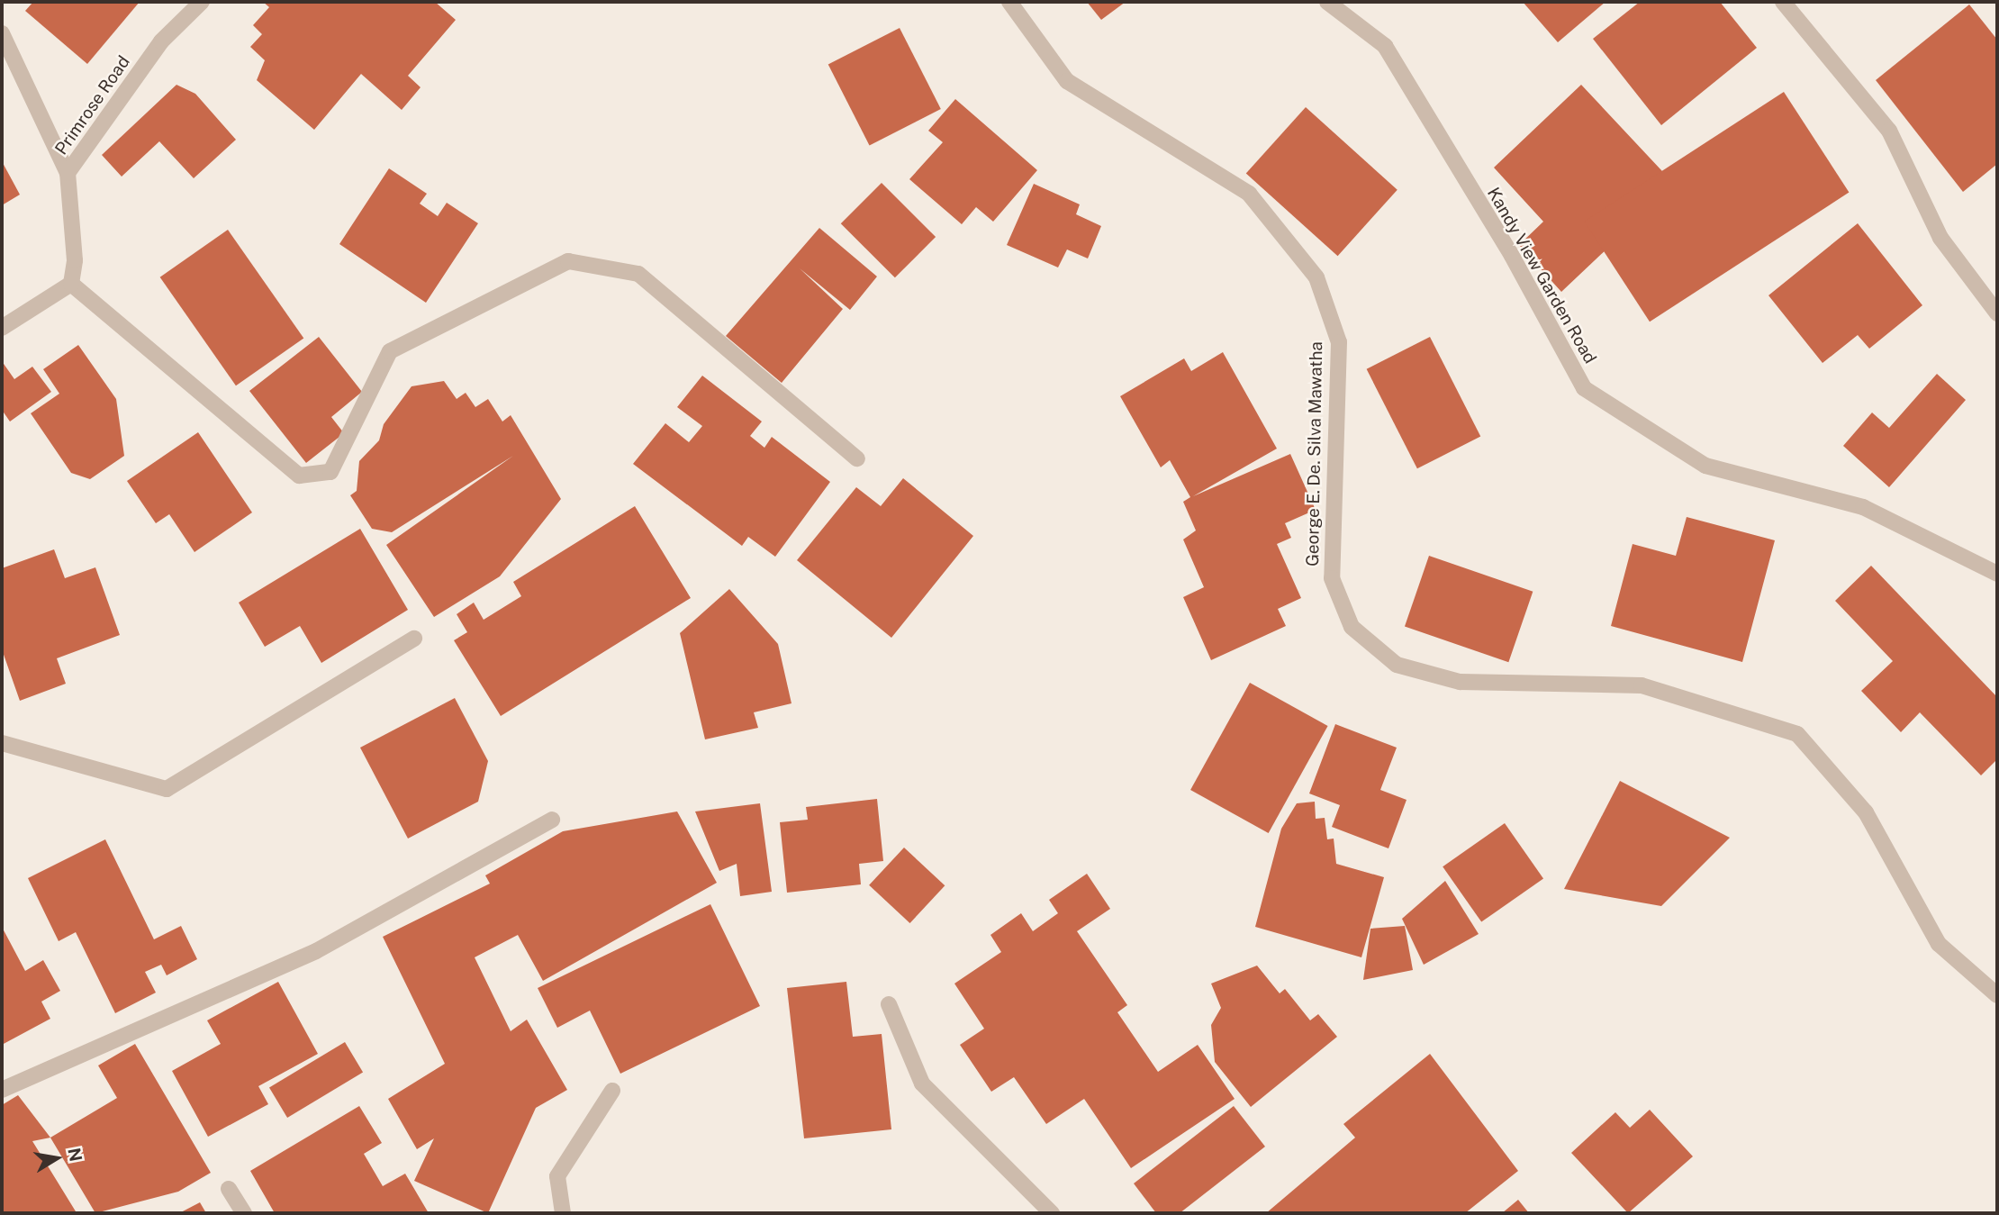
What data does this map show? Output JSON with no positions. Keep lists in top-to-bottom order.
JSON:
{
  "streets": {
    "street": ["Primrose Road", "Kandy View Garden Road", "George E. De. Silva Mawatha"]
  },
  "north": "right"
}
